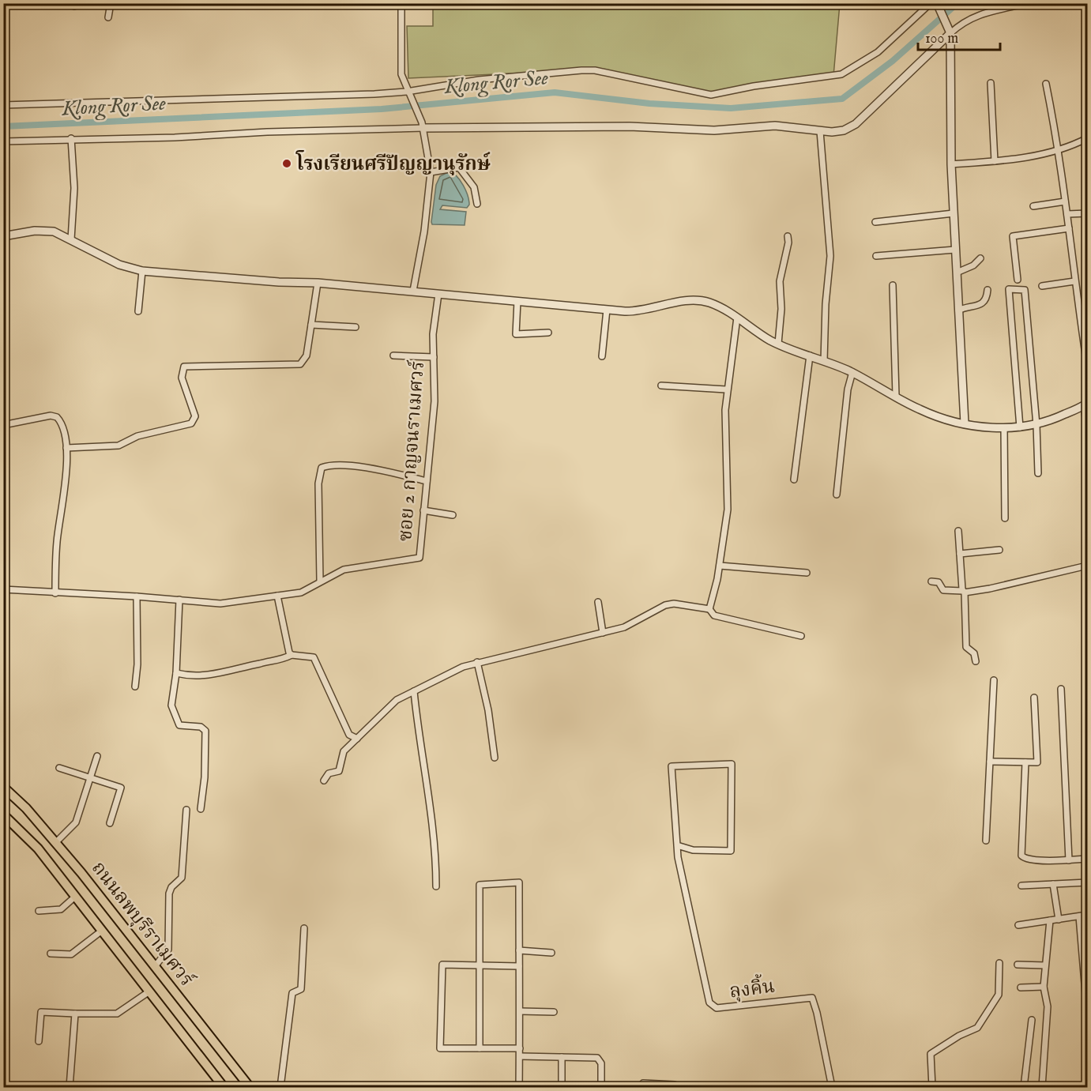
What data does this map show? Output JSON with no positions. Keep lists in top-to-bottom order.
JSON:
{
  "streets": {
    "main road": ["ถนนลพบุรีราเมศวร์"],
    "street": ["ซอย 2 กาญจนราเมศวร์", "ลุงคิ้น"]
  },
  "water": ["Klong Ror See"],
  "places": ["โรงเรียนศรีปัญญานุรักษ์"],
  "scale_bar": "100 m"
}
